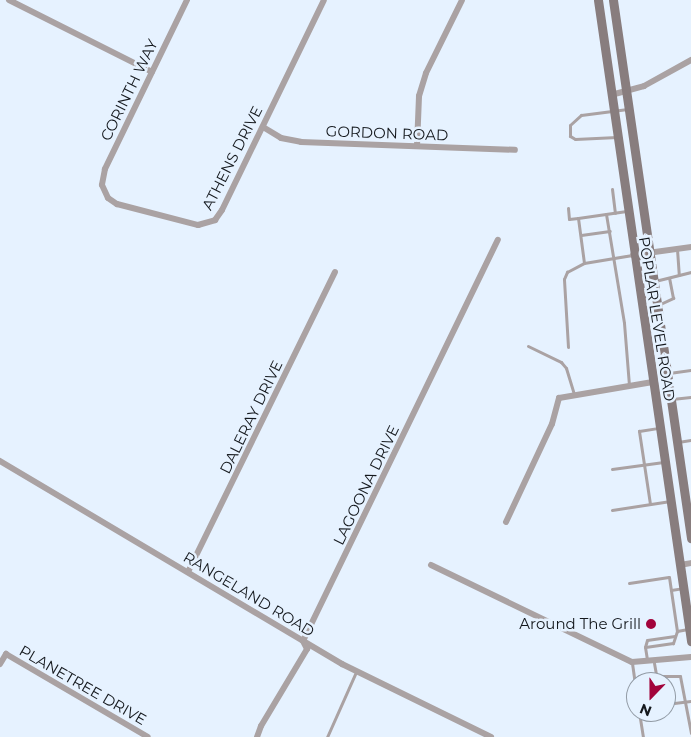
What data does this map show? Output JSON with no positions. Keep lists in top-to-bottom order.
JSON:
{
  "streets": {
    "main road": ["POPLAR LEVEL ROAD"],
    "street": [
      "CORINTH WAY",
      "GORDON ROAD",
      "ATHENS DRIVE",
      "DALERAY DRIVE",
      "LAGOONA DRIVE",
      "RANGELAND ROAD",
      "PLANETREE DRIVE"
    ]
  },
  "crossings": [
    ["CORINTH WAY", "ATHENS DRIVE"],
    ["GORDON ROAD", "ATHENS DRIVE"],
    ["DALERAY DRIVE", "RANGELAND ROAD"],
    ["LAGOONA DRIVE", "RANGELAND ROAD"]
  ],
  "places": ["Around The Grill"],
  "north": "bottom"
}
